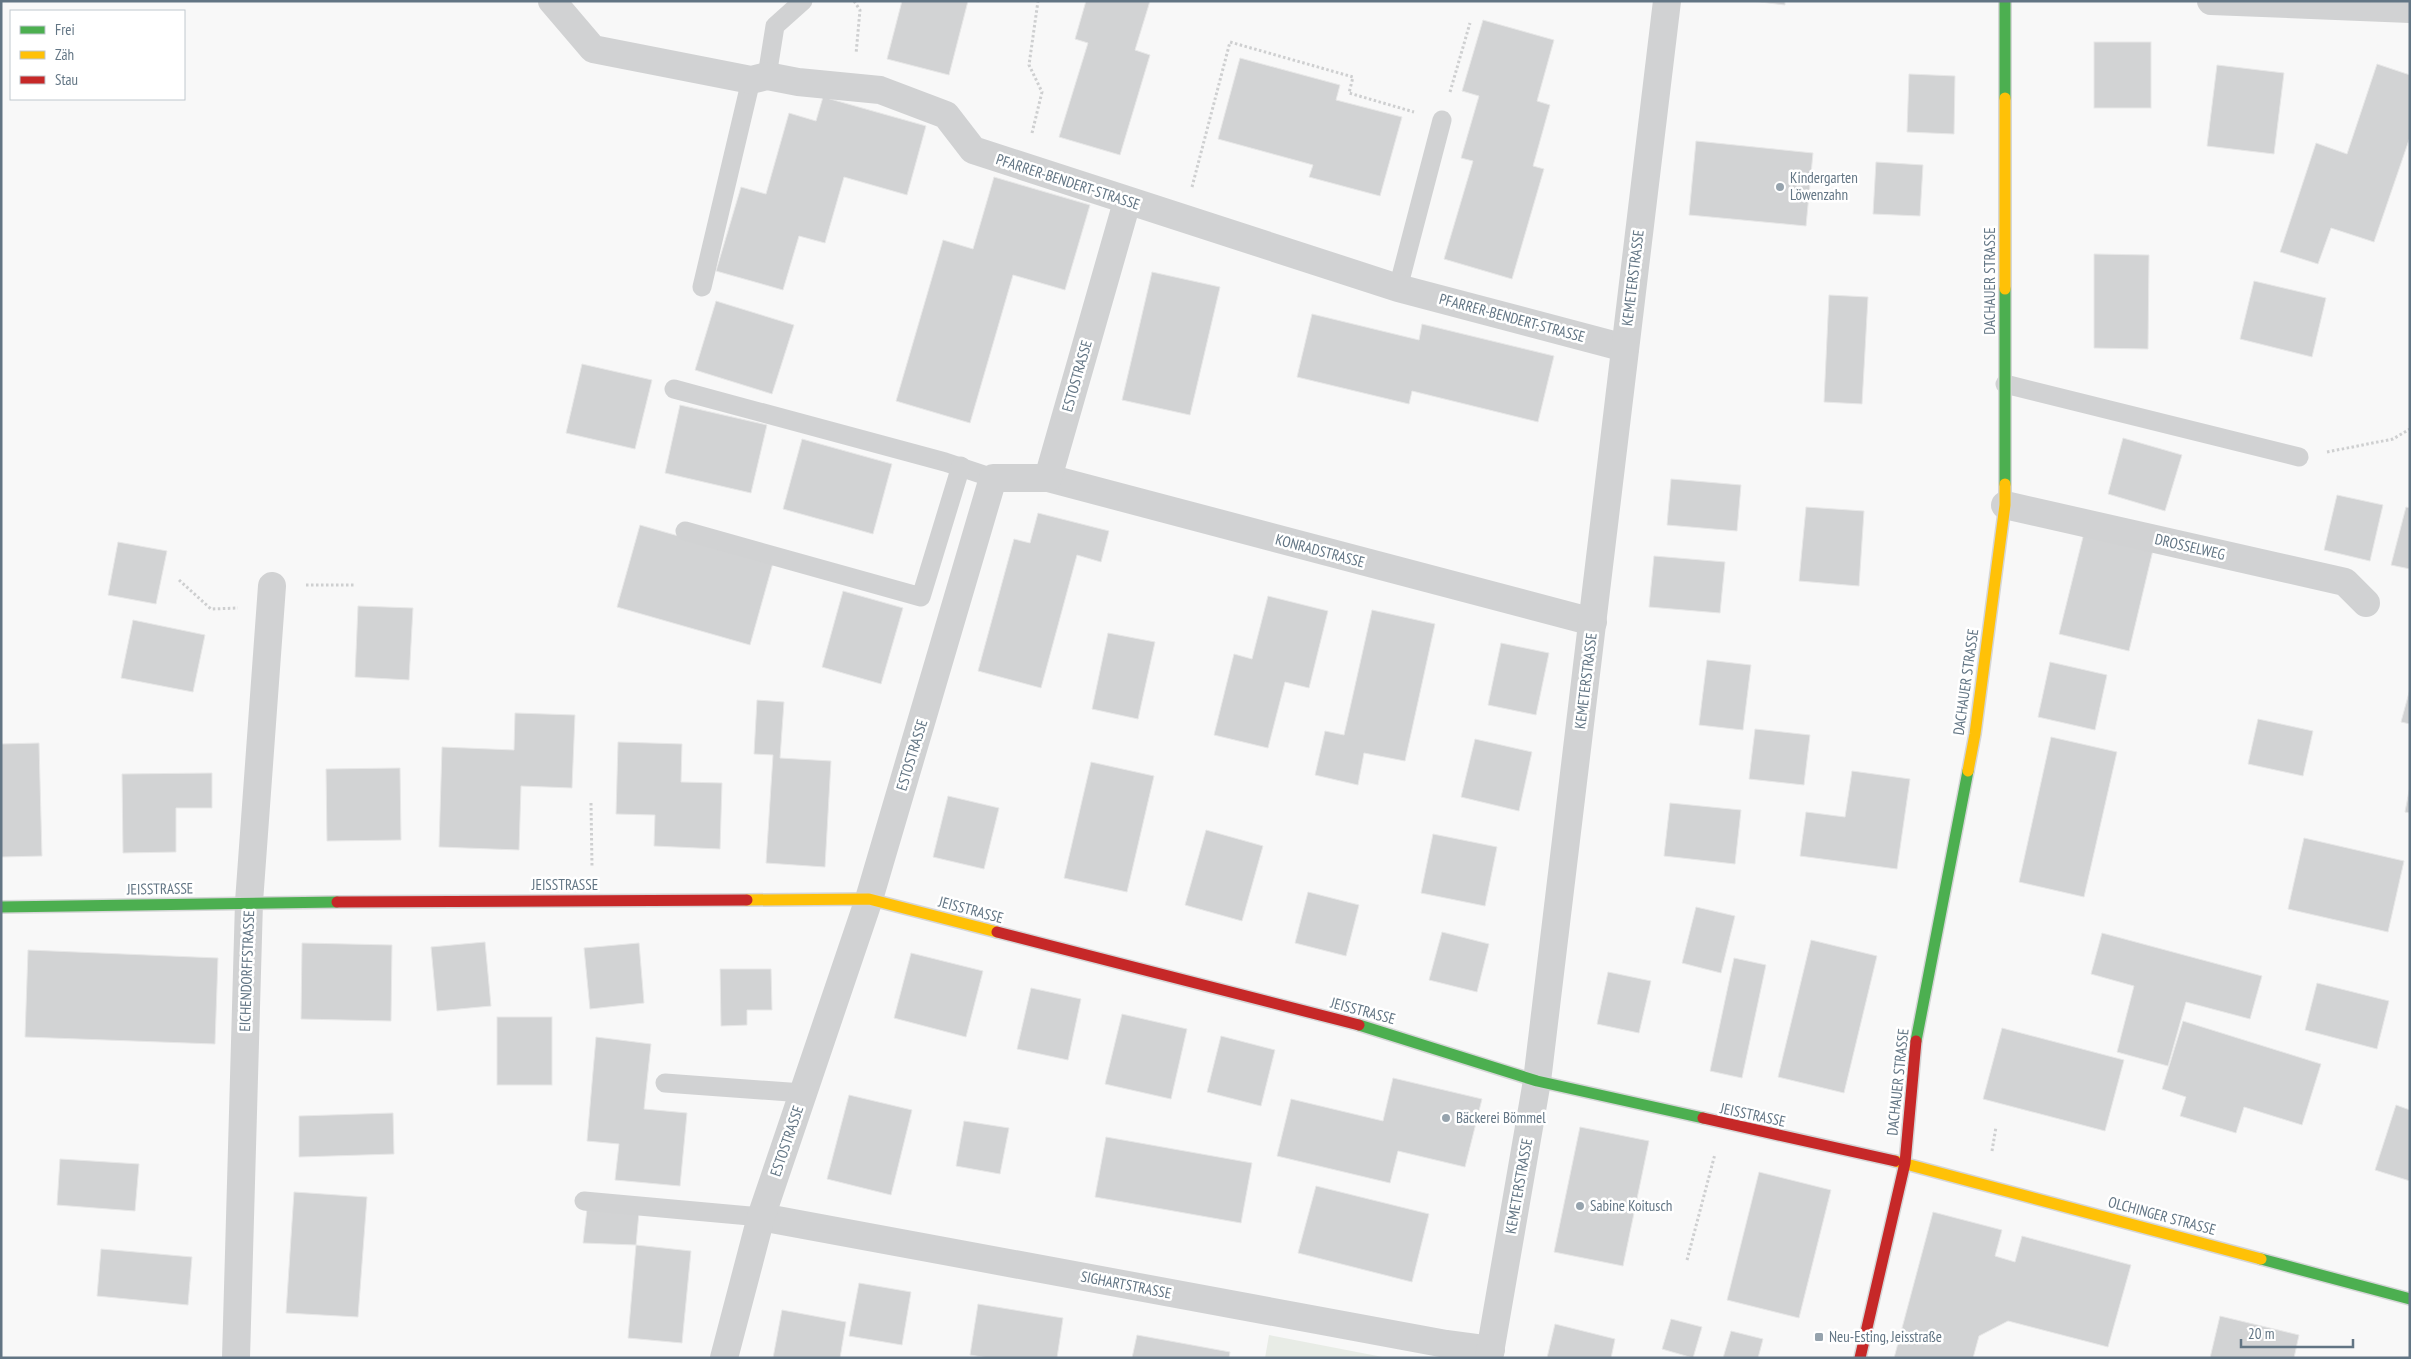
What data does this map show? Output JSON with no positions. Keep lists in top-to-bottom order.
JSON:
{
  "streets": {
    "street": [
      "PFARRER-BENDERT-STRASSE",
      "KEMETERSTRASSE",
      "DACHAUER STRASSE",
      "ESTOSTRASSE",
      "DROSSELWEG",
      "KONRADSTRASSE",
      "JEISSTRASSE",
      "EICHENDORFFSTRASSE",
      "OLCHINGER STRASSE",
      "SIGHARTSTRASSE"
    ]
  },
  "crossings": [
    ["PFARRER-BENDERT-STRASSE", "KEMETERSTRASSE"],
    ["PFARRER-BENDERT-STRASSE", "ESTOSTRASSE"],
    ["KEMETERSTRASSE", "KONRADSTRASSE"],
    ["KEMETERSTRASSE", "JEISSTRASSE"],
    ["KEMETERSTRASSE", "SIGHARTSTRASSE"],
    ["DACHAUER STRASSE", "DROSSELWEG"],
    ["DACHAUER STRASSE", "JEISSTRASSE"],
    ["DACHAUER STRASSE", "OLCHINGER STRASSE"],
    ["ESTOSTRASSE", "KONRADSTRASSE"],
    ["ESTOSTRASSE", "JEISSTRASSE"],
    ["ESTOSTRASSE", "SIGHARTSTRASSE"],
    ["JEISSTRASSE", "EICHENDORFFSTRASSE"],
    ["JEISSTRASSE", "OLCHINGER STRASSE"]
  ],
  "places": {
    "other": ["Kindergarten Löwenzahn", "Bäckerei Bömmel", "Sabine Koitusch"],
    "transit": ["Neu-Esting, Jeisstraße"]
  },
  "legend": ["Frei", "Zäh", "Stau"],
  "scale_bar": "20 m"
}
